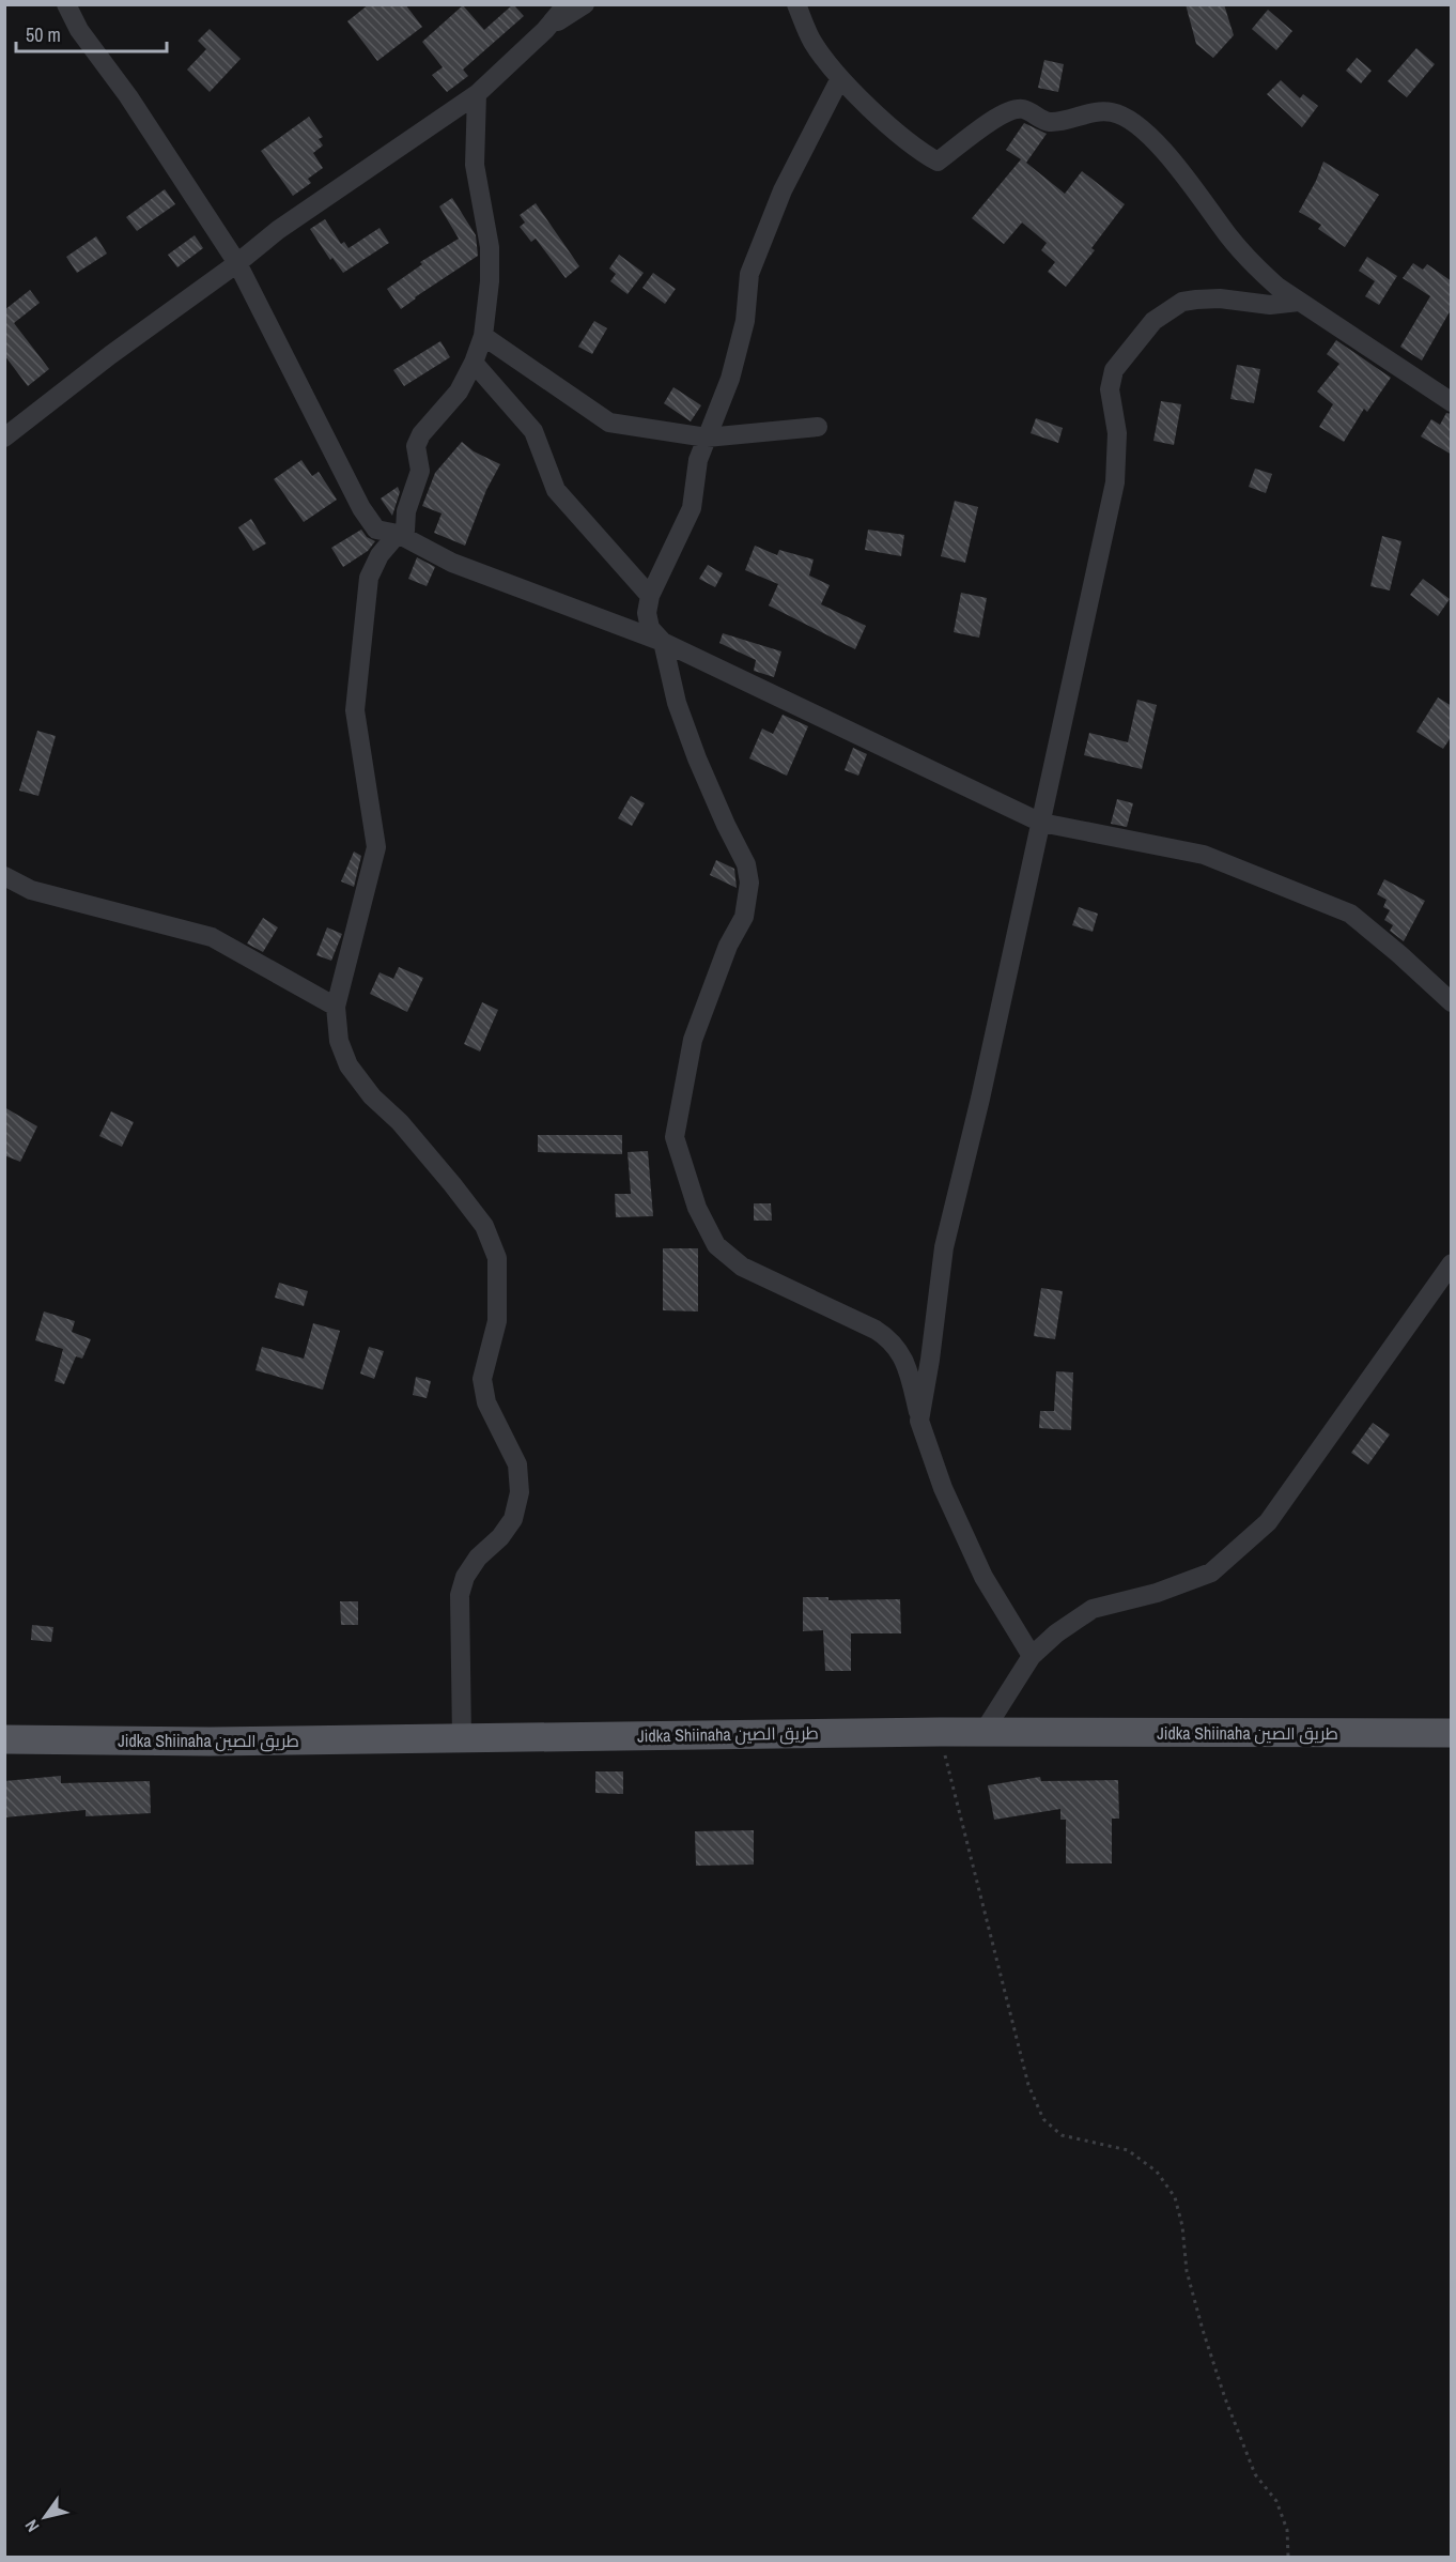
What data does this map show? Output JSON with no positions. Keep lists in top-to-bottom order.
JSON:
{
  "streets": {
    "main road": ["Jidka Shiinaha طريق الصين"]
  },
  "scale_bar": "50 m",
  "north": "bottom left"
}
